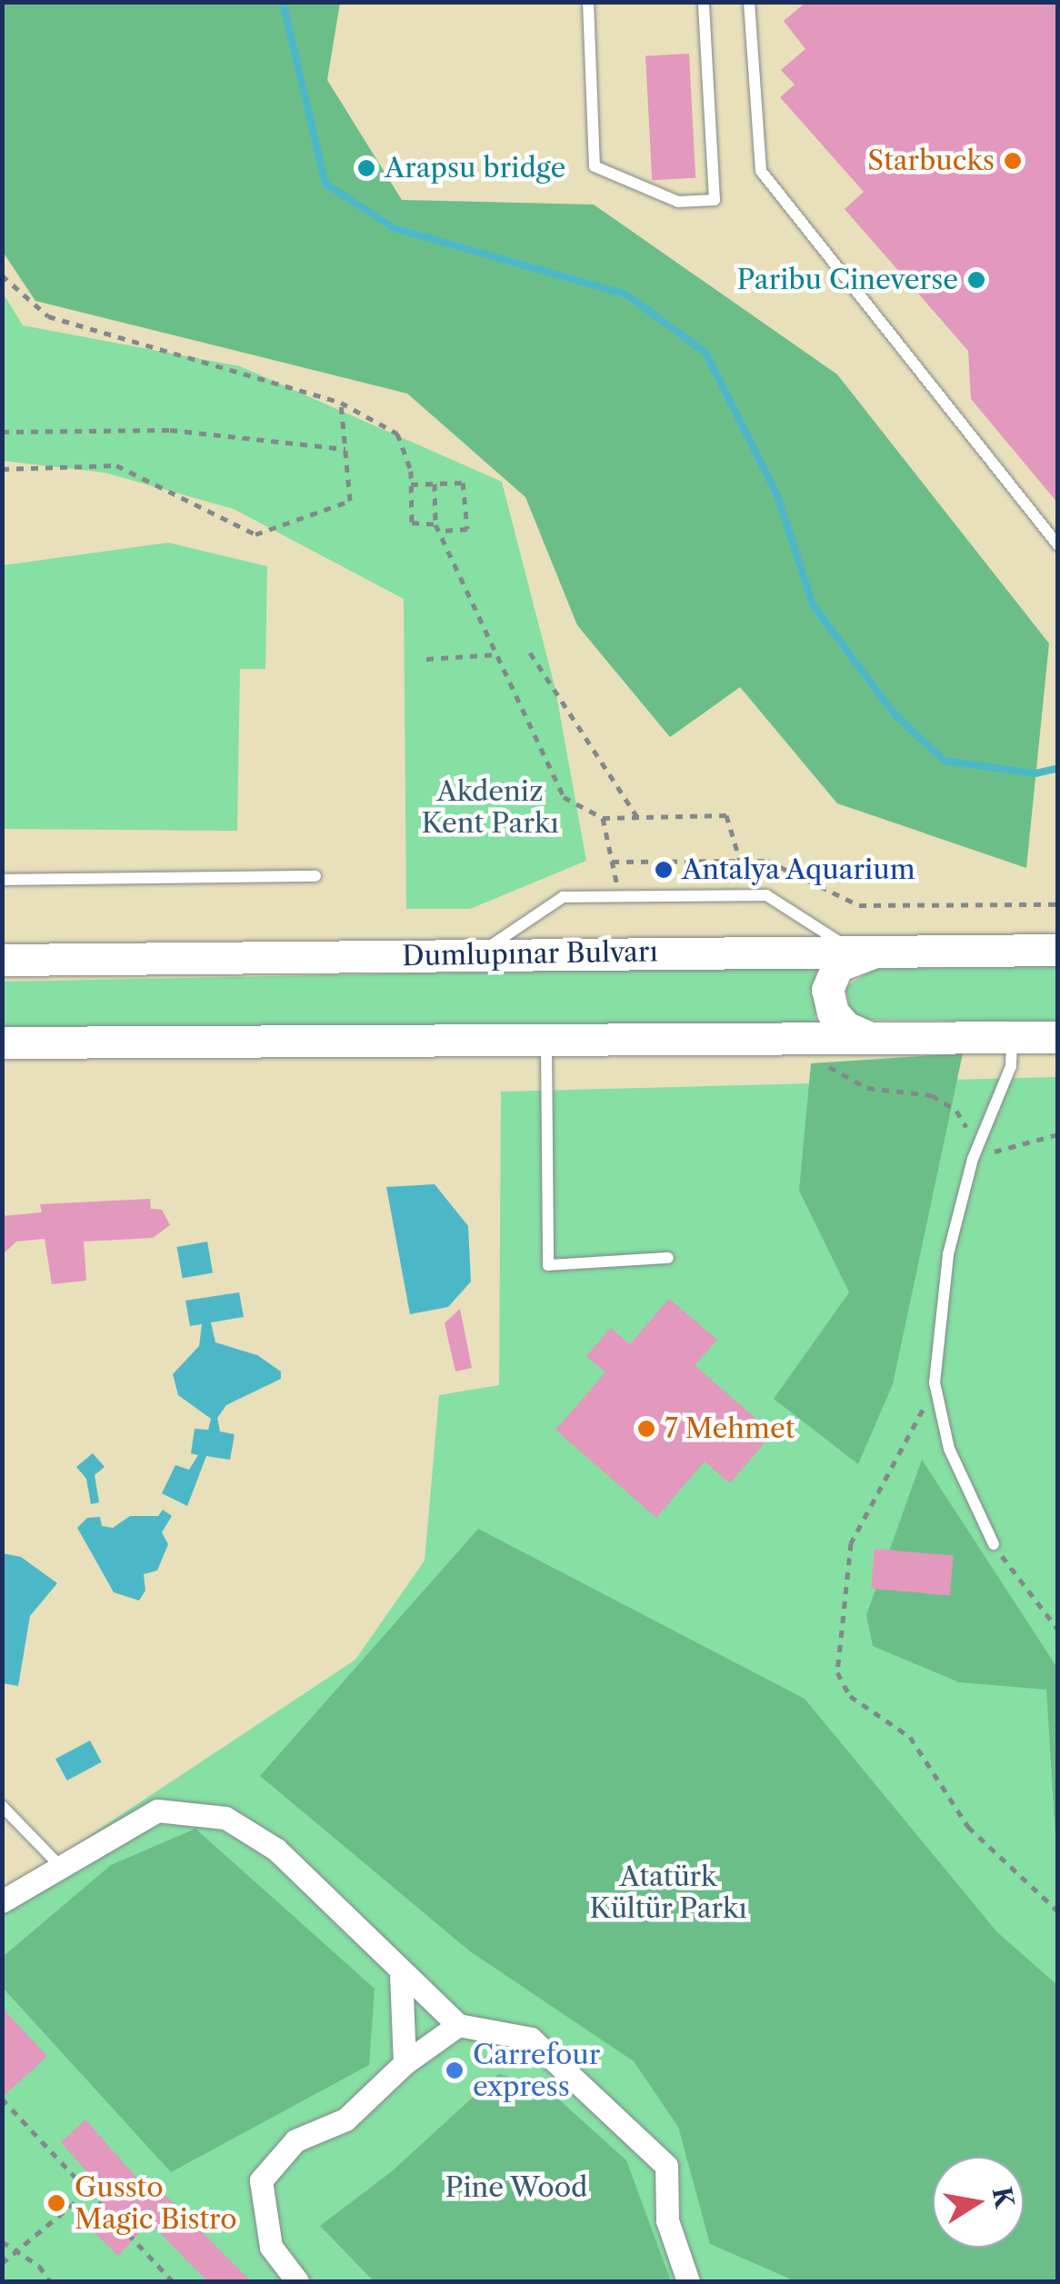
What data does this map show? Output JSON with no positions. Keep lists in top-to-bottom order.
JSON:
{
  "streets": {
    "main road": ["Dumlupınar Bulvarı"]
  },
  "parks": ["Akdeniz Kent Parkı", "Atatürk Kültür Parkı", "Pine Wood"],
  "places": [
    "Starbucks",
    "Arapsu bridge",
    "Paribu Cineverse",
    "Antalya Aquarium",
    "7 Mehmet",
    "Carrefour express",
    "Gussto Magic Bistro"
  ],
  "north": "right"
}
